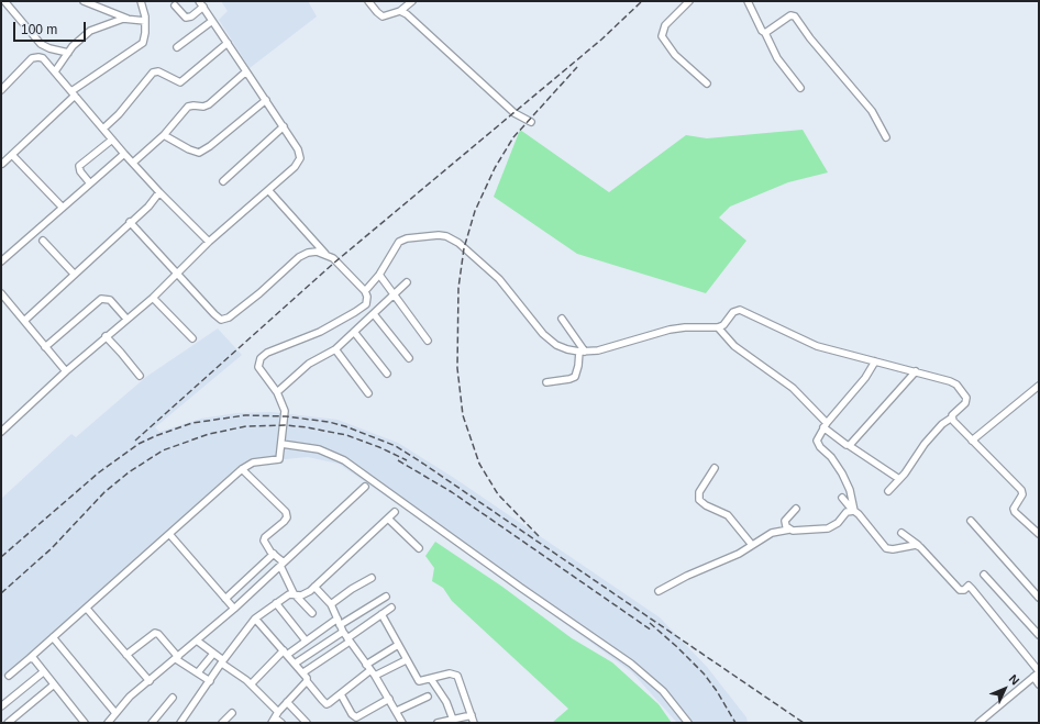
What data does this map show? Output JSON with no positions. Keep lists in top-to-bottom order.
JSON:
{
  "scale_bar": "100 m",
  "north": "top right"
}
